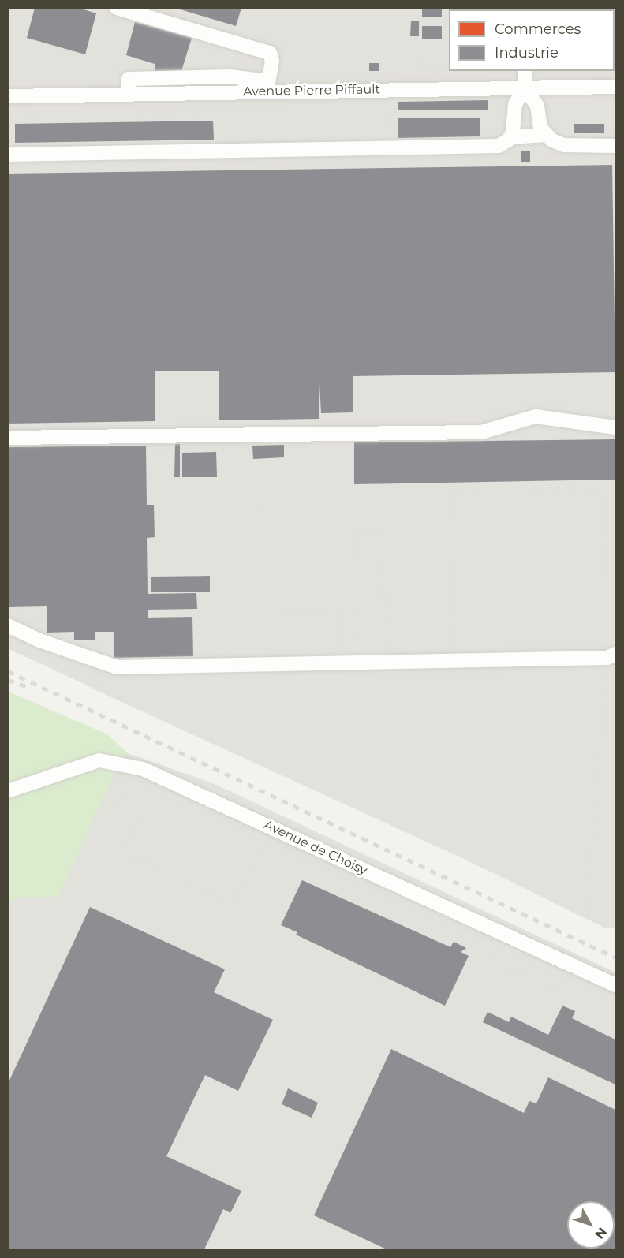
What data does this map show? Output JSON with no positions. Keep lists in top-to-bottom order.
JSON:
{
  "streets": {
    "street": ["Avenue Pierre Piffault", "Avenue de Choisy"]
  },
  "legend": ["Commerces", "Industrie"],
  "north": "bottom right"
}
